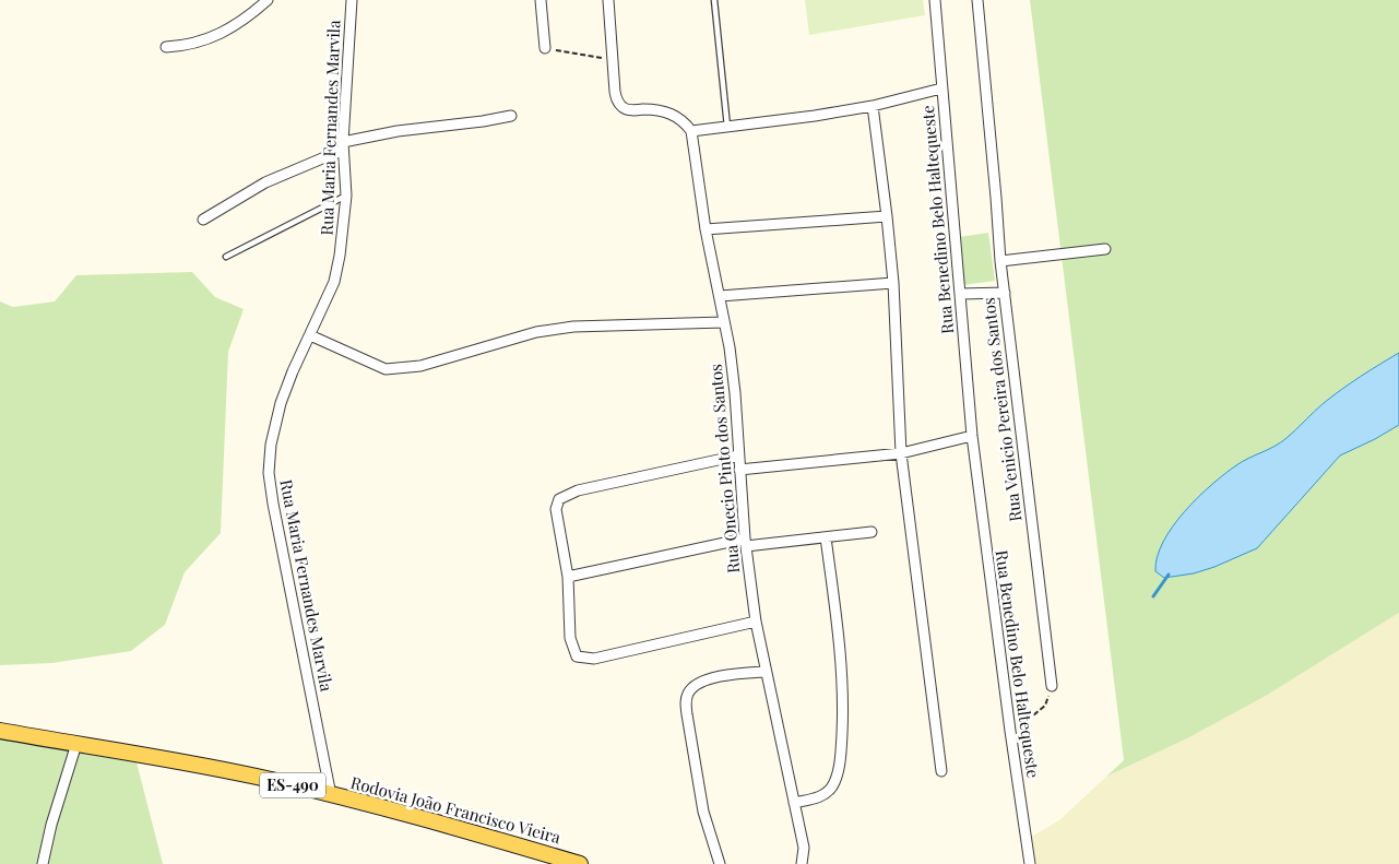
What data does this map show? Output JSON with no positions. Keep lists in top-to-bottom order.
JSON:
{
  "streets": {
    "main road": ["ES-490", "Rodovia João Francisco Vieira"],
    "street": [
      "Rua Maria Fernandes Marvila",
      "Rua Benedino Belo Haltequeste",
      "Rua Venicio Pereira dos Santos",
      "Rua Onecio Pinto dos Santos"
    ]
  },
  "crossings": [
    ["Rua Maria Fernandes Marvila", "Rodovia João Francisco Vieira"]
  ]
}
